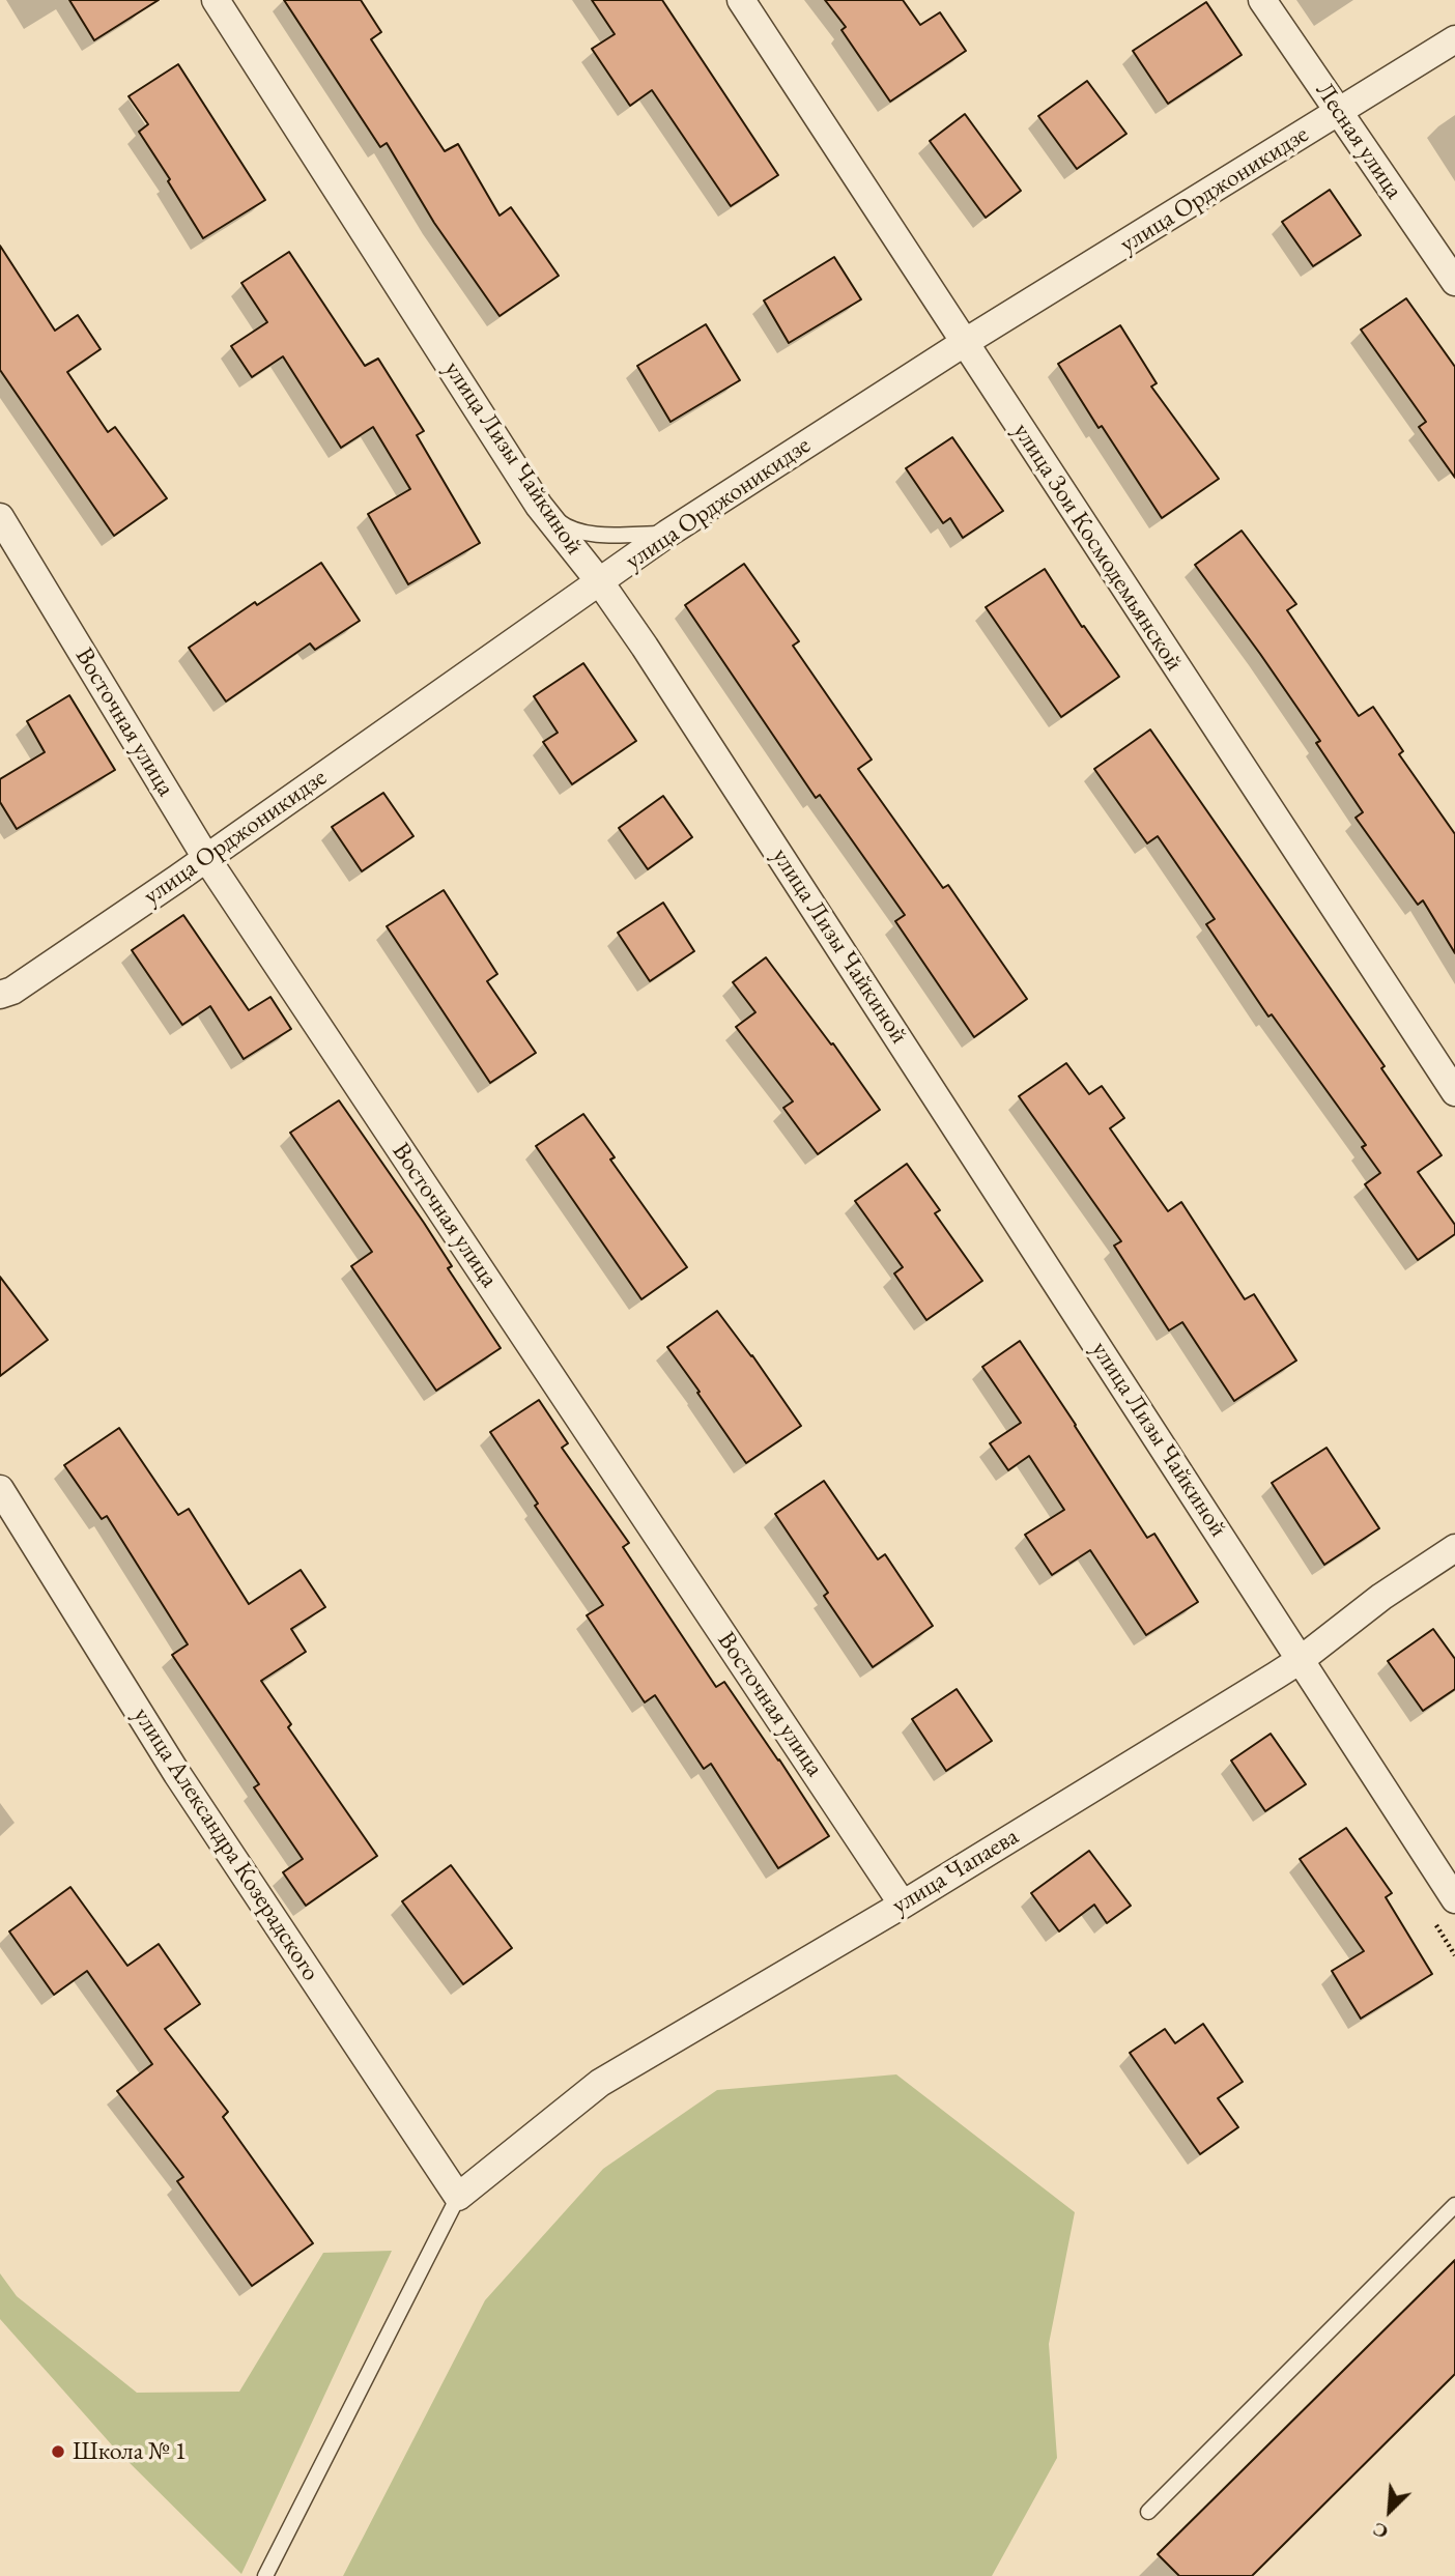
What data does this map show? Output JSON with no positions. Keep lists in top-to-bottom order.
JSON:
{
  "streets": {
    "street": [
      "Лесная улица",
      "улица Орджоникидзе",
      "улица Лизы Чайкиной",
      "улица Зои Космодемьянской",
      "Восточная улица",
      "улица Александра Козерадского",
      "улица Чапаева"
    ]
  },
  "crossings": [
    ["Лесная улица", "улица Орджоникидзе"],
    ["улица Орджоникидзе", "улица Лизы Чайкиной"],
    ["улица Орджоникидзе", "улица Зои Космодемьянской"],
    ["улица Орджоникидзе", "Восточная улица"],
    ["улица Лизы Чайкиной", "улица Чапаева"],
    ["Восточная улица", "улица Чапаева"],
    ["улица Александра Козерадского", "улица Чапаева"]
  ],
  "places": ["Школа № 1"],
  "north": "bottom left"
}
